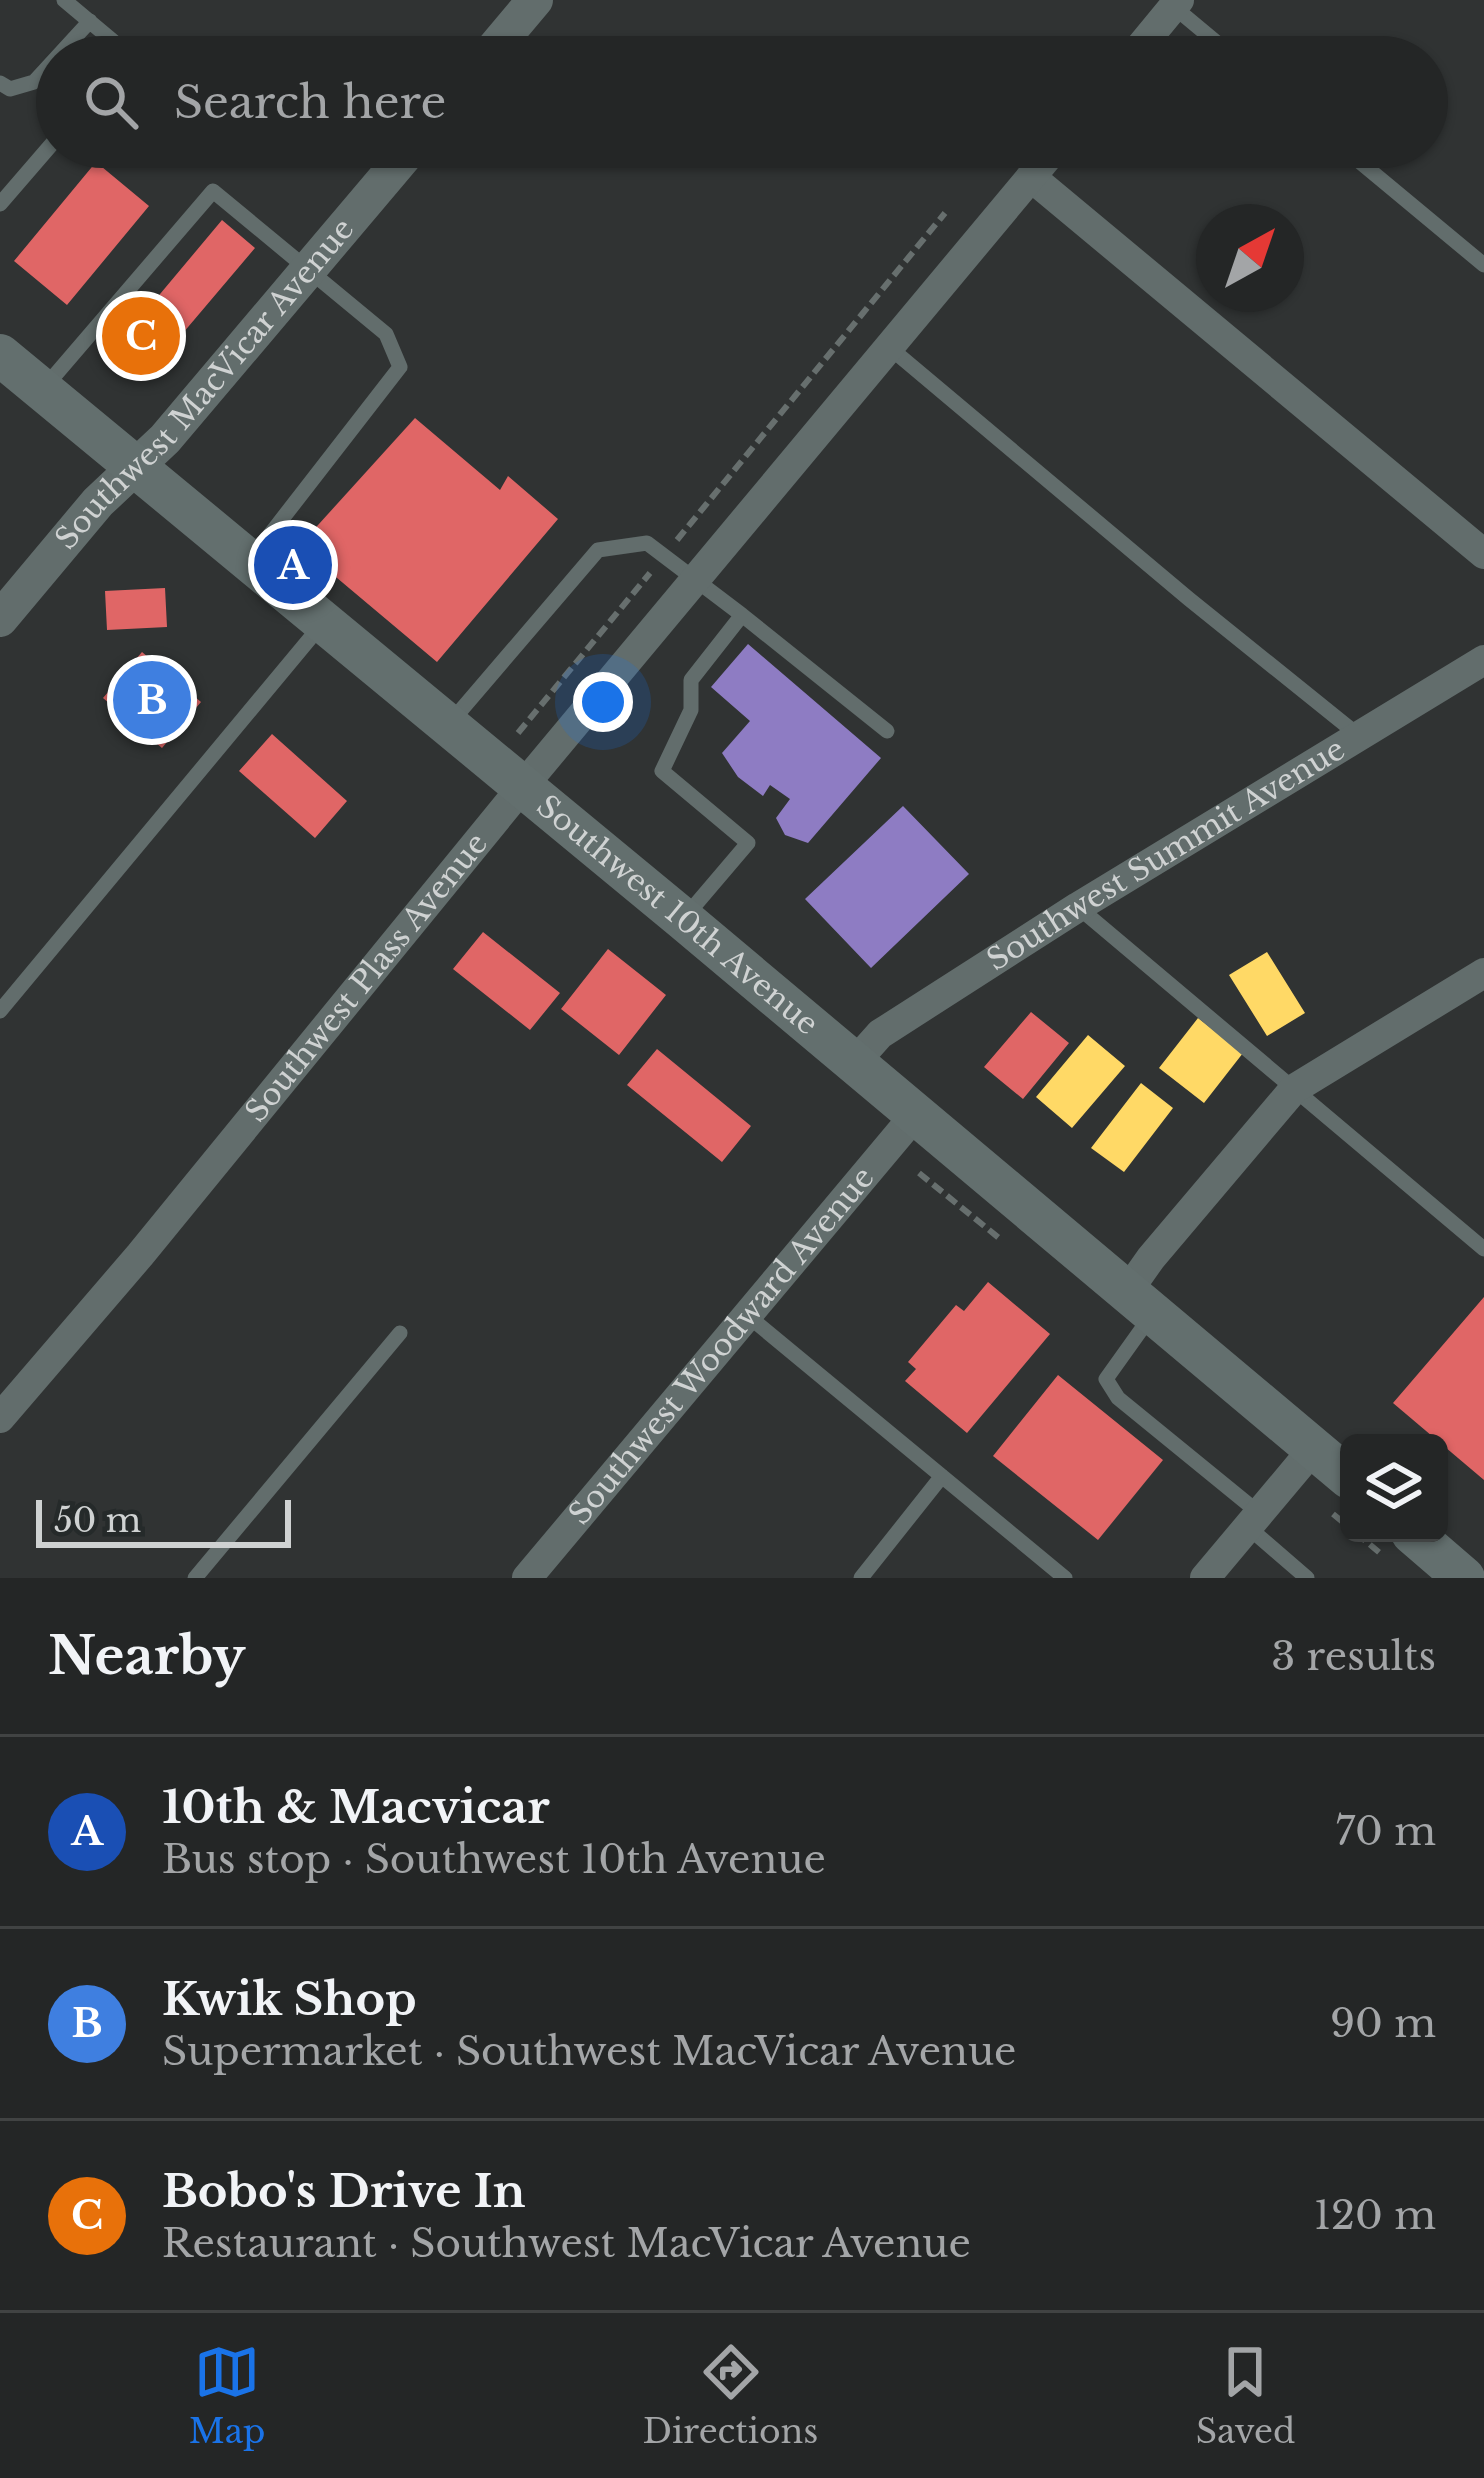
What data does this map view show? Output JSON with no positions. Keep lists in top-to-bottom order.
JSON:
{
  "streets": {
    "main road": ["Southwest 10th Avenue"],
    "street": [
      "Southwest MacVicar Avenue",
      "Southwest Summit Avenue",
      "Southwest Plass Avenue",
      "Southwest Woodward Avenue"
    ]
  },
  "crossings": [
    ["Southwest MacVicar Avenue", "Southwest 10th Avenue"],
    ["Southwest Summit Avenue", "Southwest 10th Avenue"],
    ["Southwest 10th Avenue", "Southwest Plass Avenue"],
    ["Southwest 10th Avenue", "Southwest Woodward Avenue"]
  ],
  "scale_bar": "50 m",
  "north": "top right",
  "page": {
    "search": "Search here",
    "pins": ["C", "A", "B"],
    "scale": "50 m",
    "heading": ["Nearby", "3 results"],
    "list": [
      {
        "mark": "A",
        "name": "10th & Macvicar",
        "note": "Bus stop · Southwest 10th Avenue",
        "value": "70 m"
      },
      {
        "mark": "B",
        "name": "Kwik Shop",
        "note": "Supermarket · Southwest MacVicar Avenue",
        "value": "90 m"
      },
      {
        "mark": "C",
        "name": "Bobo's Drive In",
        "note": "Restaurant · Southwest MacVicar Avenue",
        "value": "120 m"
      }
    ],
    "nav": ["Map", "Directions", "Saved"]
  }
}
